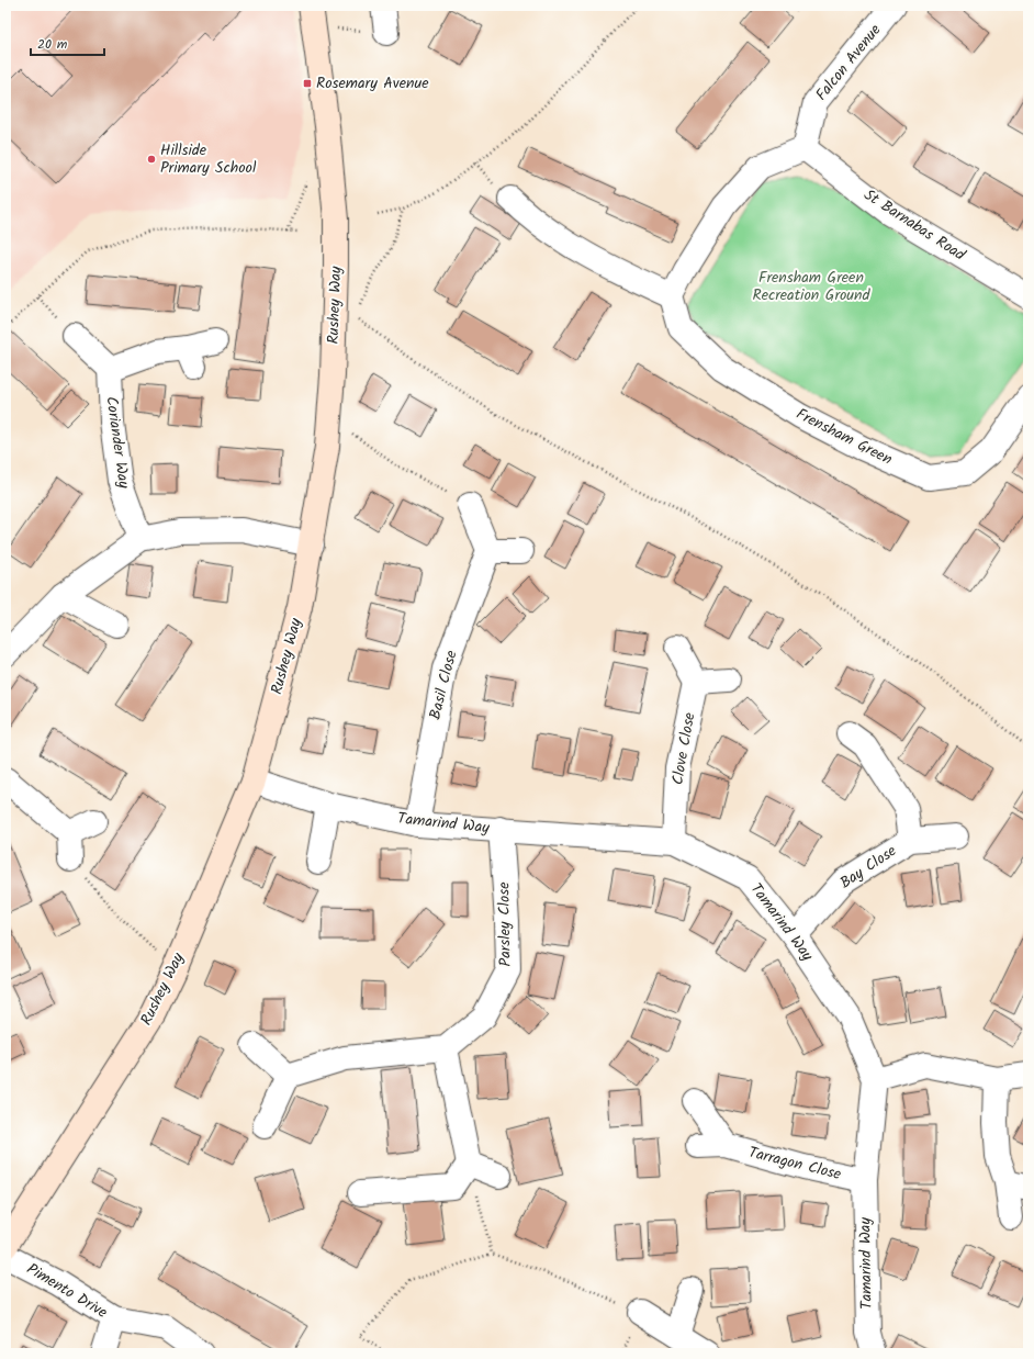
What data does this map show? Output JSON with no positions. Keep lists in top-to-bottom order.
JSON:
{
  "streets": {
    "street": [
      "Falcon Avenue",
      "St Barnabas Road",
      "Rushey Way",
      "Frensham Green",
      "Coriander Way",
      "Basil Close",
      "Clove Close",
      "Tamarind Way",
      "Bay Close",
      "Parsley Close",
      "Tarragon Close",
      "Pimento Drive"
    ]
  },
  "crossings": [
    ["Falcon Avenue", "St Barnabas Road"],
    ["Rushey Way", "Tamarind Way"],
    ["Basil Close", "Tamarind Way"],
    ["Clove Close", "Tamarind Way"],
    ["Tamarind Way", "Bay Close"],
    ["Tamarind Way", "Parsley Close"],
    ["Tamarind Way", "Tarragon Close"]
  ],
  "parks": ["Frensham Green Recreation Ground"],
  "places": {
    "transit": ["Rosemary Avenue"],
    "other": ["Hillside Primary School"]
  },
  "scale_bar": "20 m"
}
